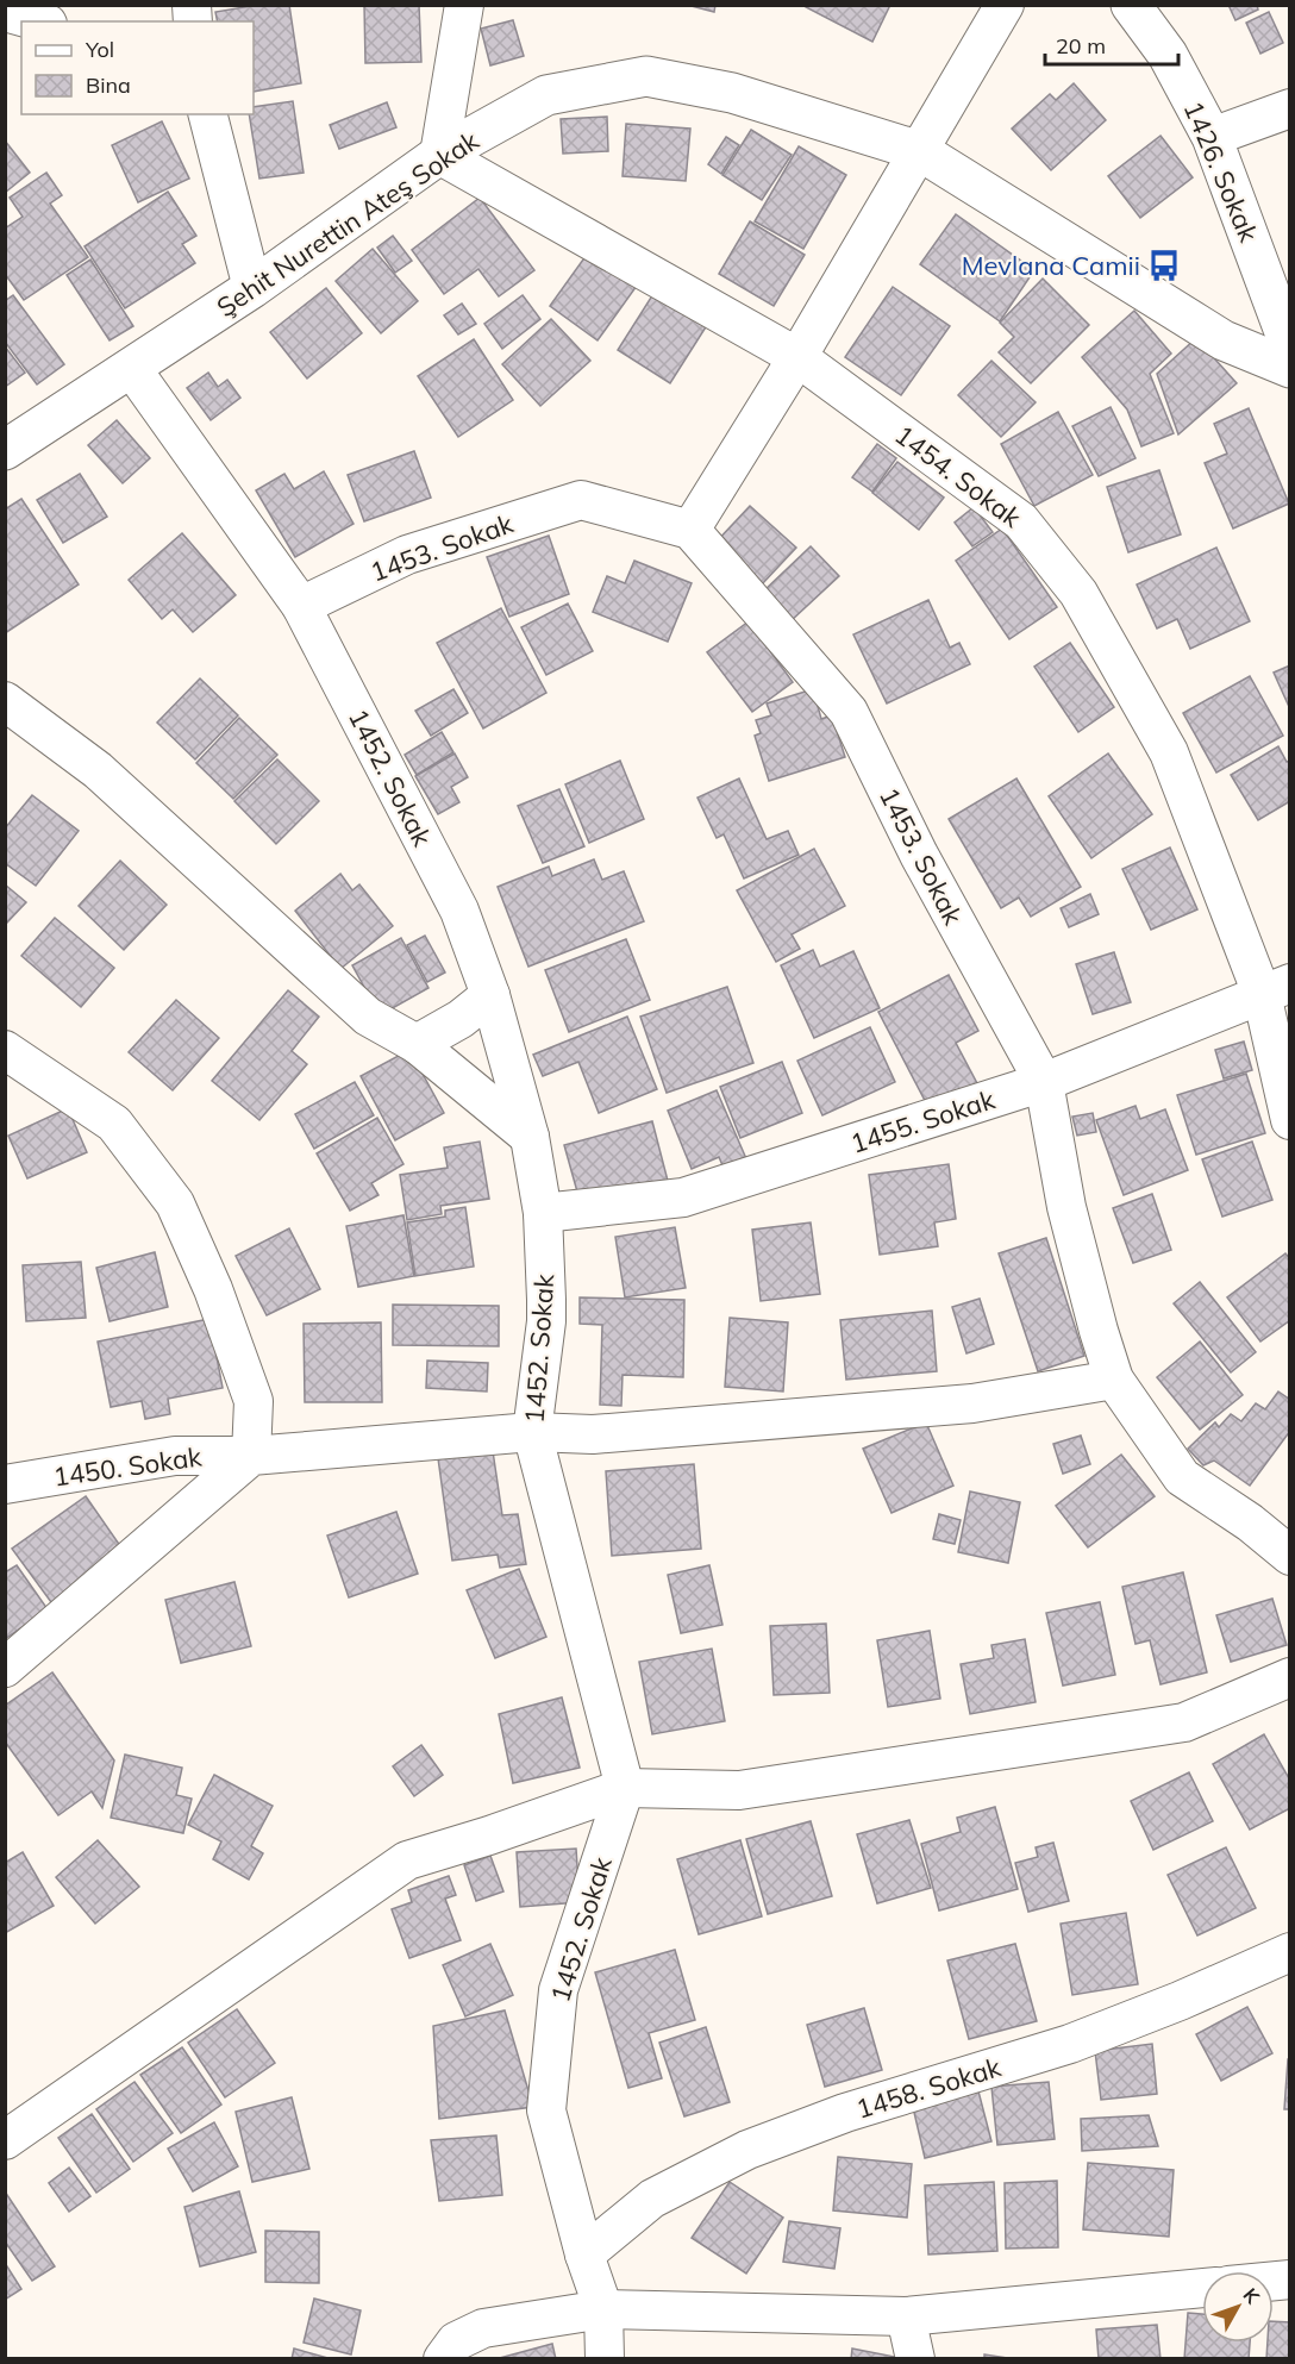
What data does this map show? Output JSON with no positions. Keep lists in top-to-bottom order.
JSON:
{
  "streets": {
    "street": [
      "1426. Sokak",
      "Şehit Nurettin Ateş Sokak",
      "1454. Sokak",
      "1453. Sokak",
      "1452. Sokak",
      "1455. Sokak",
      "1450. Sokak",
      "1458. Sokak"
    ]
  },
  "crossings": [
    ["Şehit Nurettin Ateş Sokak", "1454. Sokak"],
    ["Şehit Nurettin Ateş Sokak", "1452. Sokak"],
    ["1454. Sokak", "1455. Sokak"],
    ["1453. Sokak", "1452. Sokak"],
    ["1453. Sokak", "1455. Sokak"],
    ["1453. Sokak", "1450. Sokak"],
    ["1452. Sokak", "1455. Sokak"],
    ["1452. Sokak", "1450. Sokak"],
    ["1452. Sokak", "1458. Sokak"]
  ],
  "places": {
    "bus stop": ["Mevlana Camii"]
  },
  "legend": ["Yol", "Bina"],
  "scale_bar": "20 m",
  "north": "top right"
}
